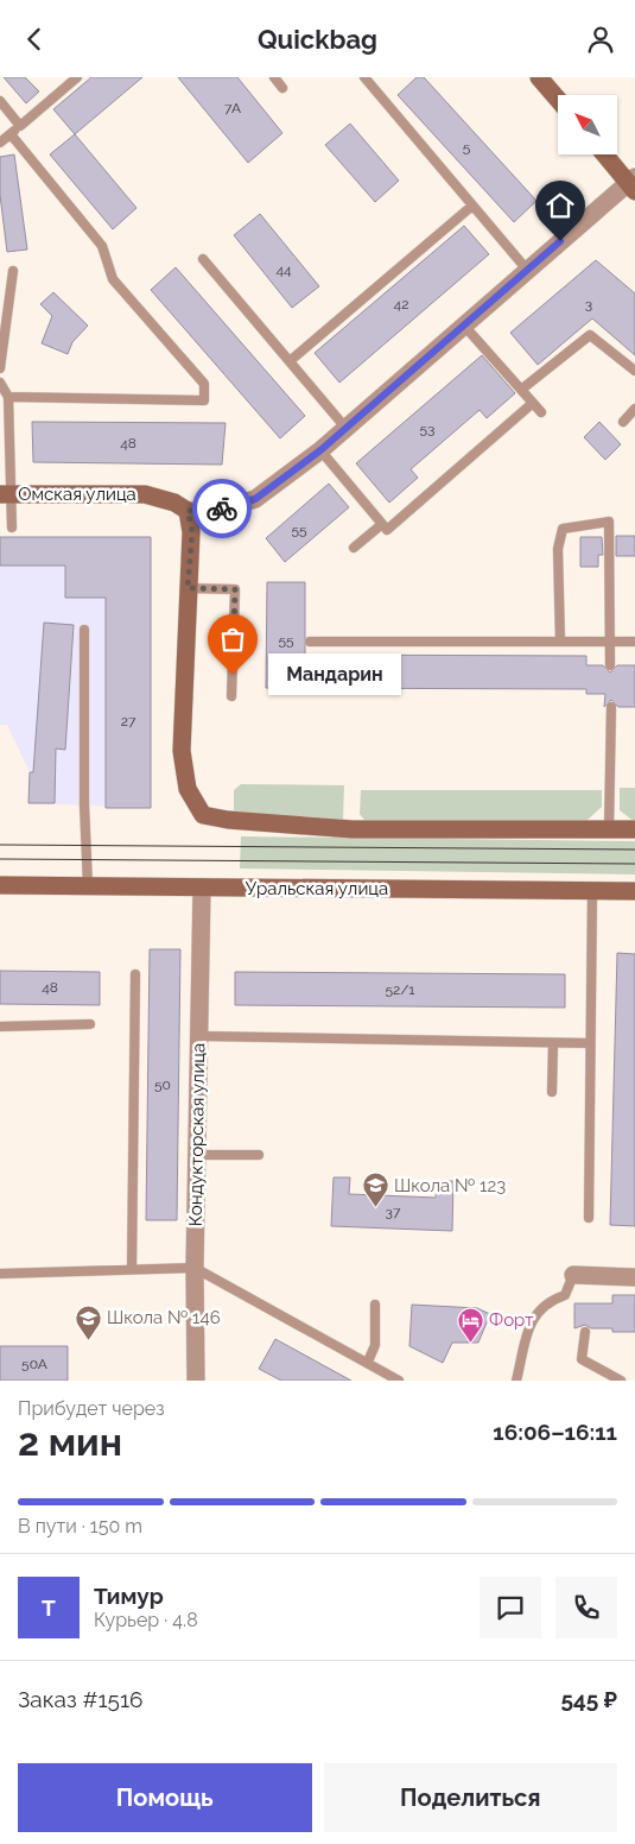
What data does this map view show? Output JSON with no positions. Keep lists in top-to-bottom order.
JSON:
{
  "streets": {
    "main road": ["Омская улица", "Уральская улица"],
    "street": ["Кондукторская улица"]
  },
  "crossings": [
    ["Уральская улица", "Кондукторская улица"]
  ],
  "places": {
    "other": ["Мандарин"],
    "school or university": ["Школа № 123", "Школа № 146"],
    "hotel": ["Форт"]
  },
  "house_numbers": [
    "7А",
    "5",
    "44",
    "42",
    "3",
    "53",
    "48",
    "55",
    "55",
    "27",
    "48",
    "52/1",
    "50",
    "37",
    "50А"
  ],
  "north": "top left",
  "page": {
    "header": "Quickbag",
    "bubble": "Мандарин",
    "heading": ["2 мин", "Прибудет через", "16:06–16:11"],
    "panel": [
      "Тимур",
      "Курьер · 4.8",
      "Заказ #1516",
      "545 ₽"
    ],
    "bar": "В пути · 150 m",
    "round": "Т",
    "buttons": ["Помощь", "Поделиться"]
  }
}
